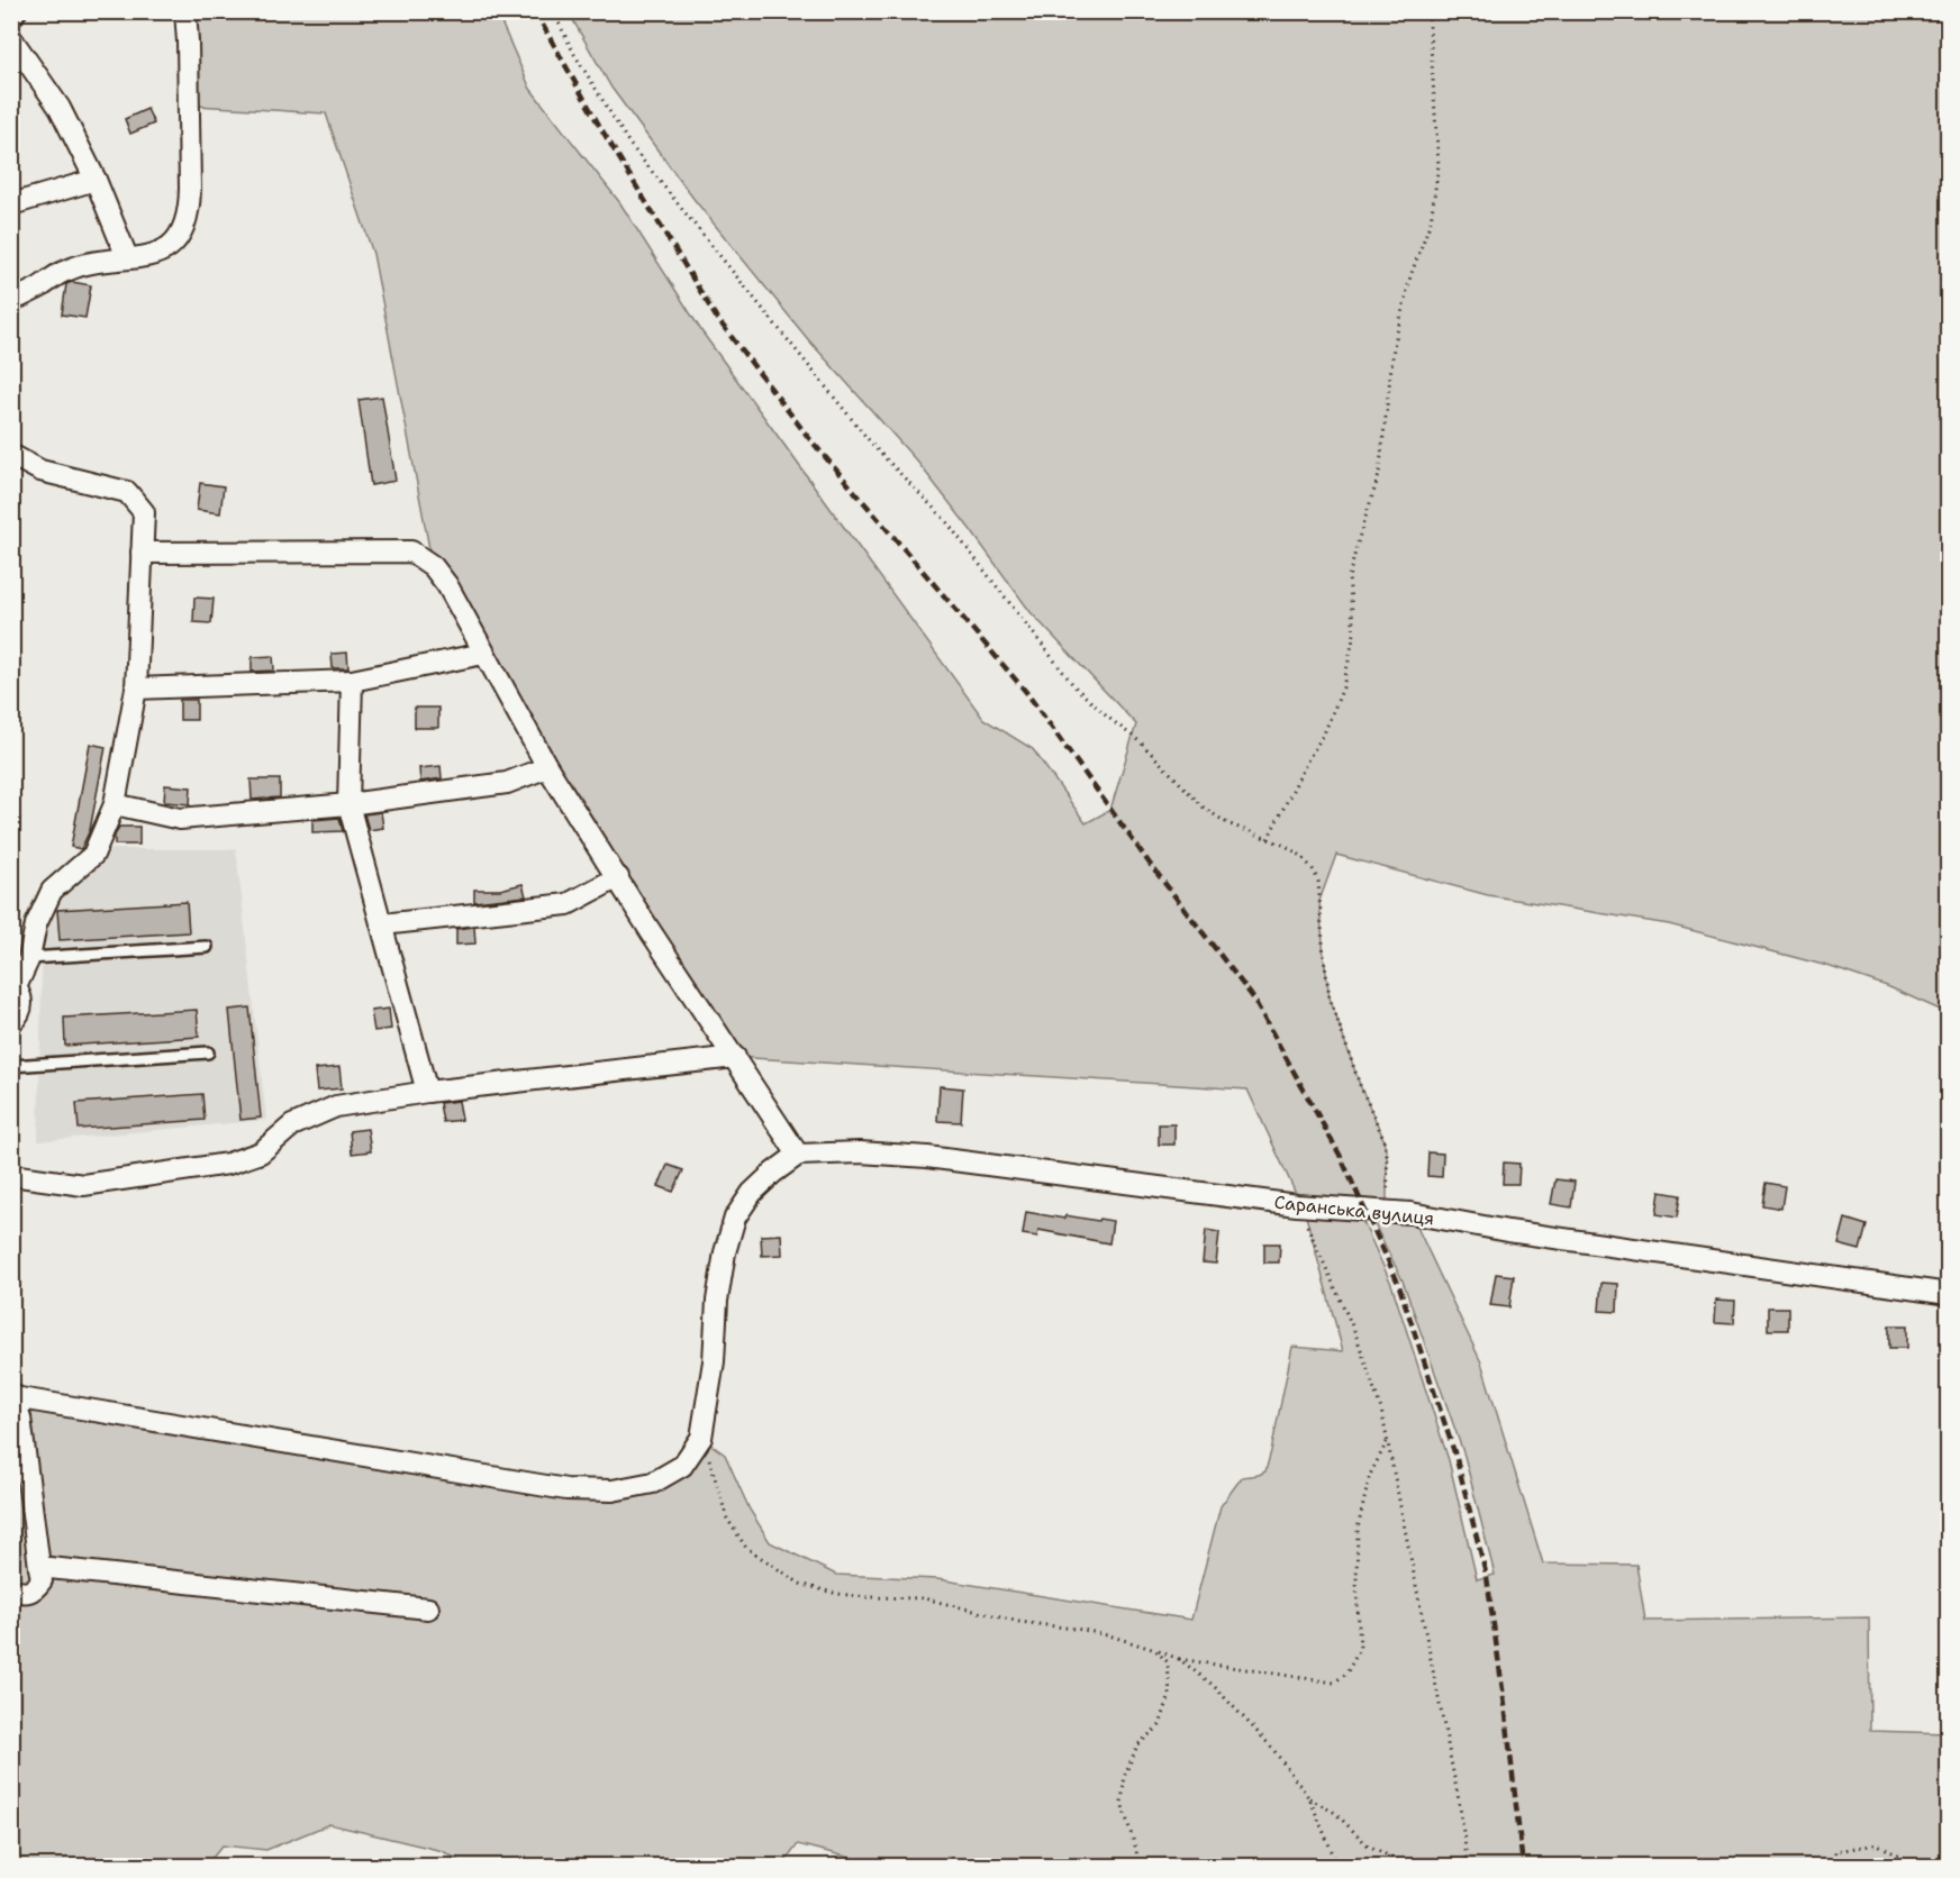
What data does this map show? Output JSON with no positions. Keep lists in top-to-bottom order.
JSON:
{
  "streets": {
    "street": ["Саранська вулиця"]
  }
}
